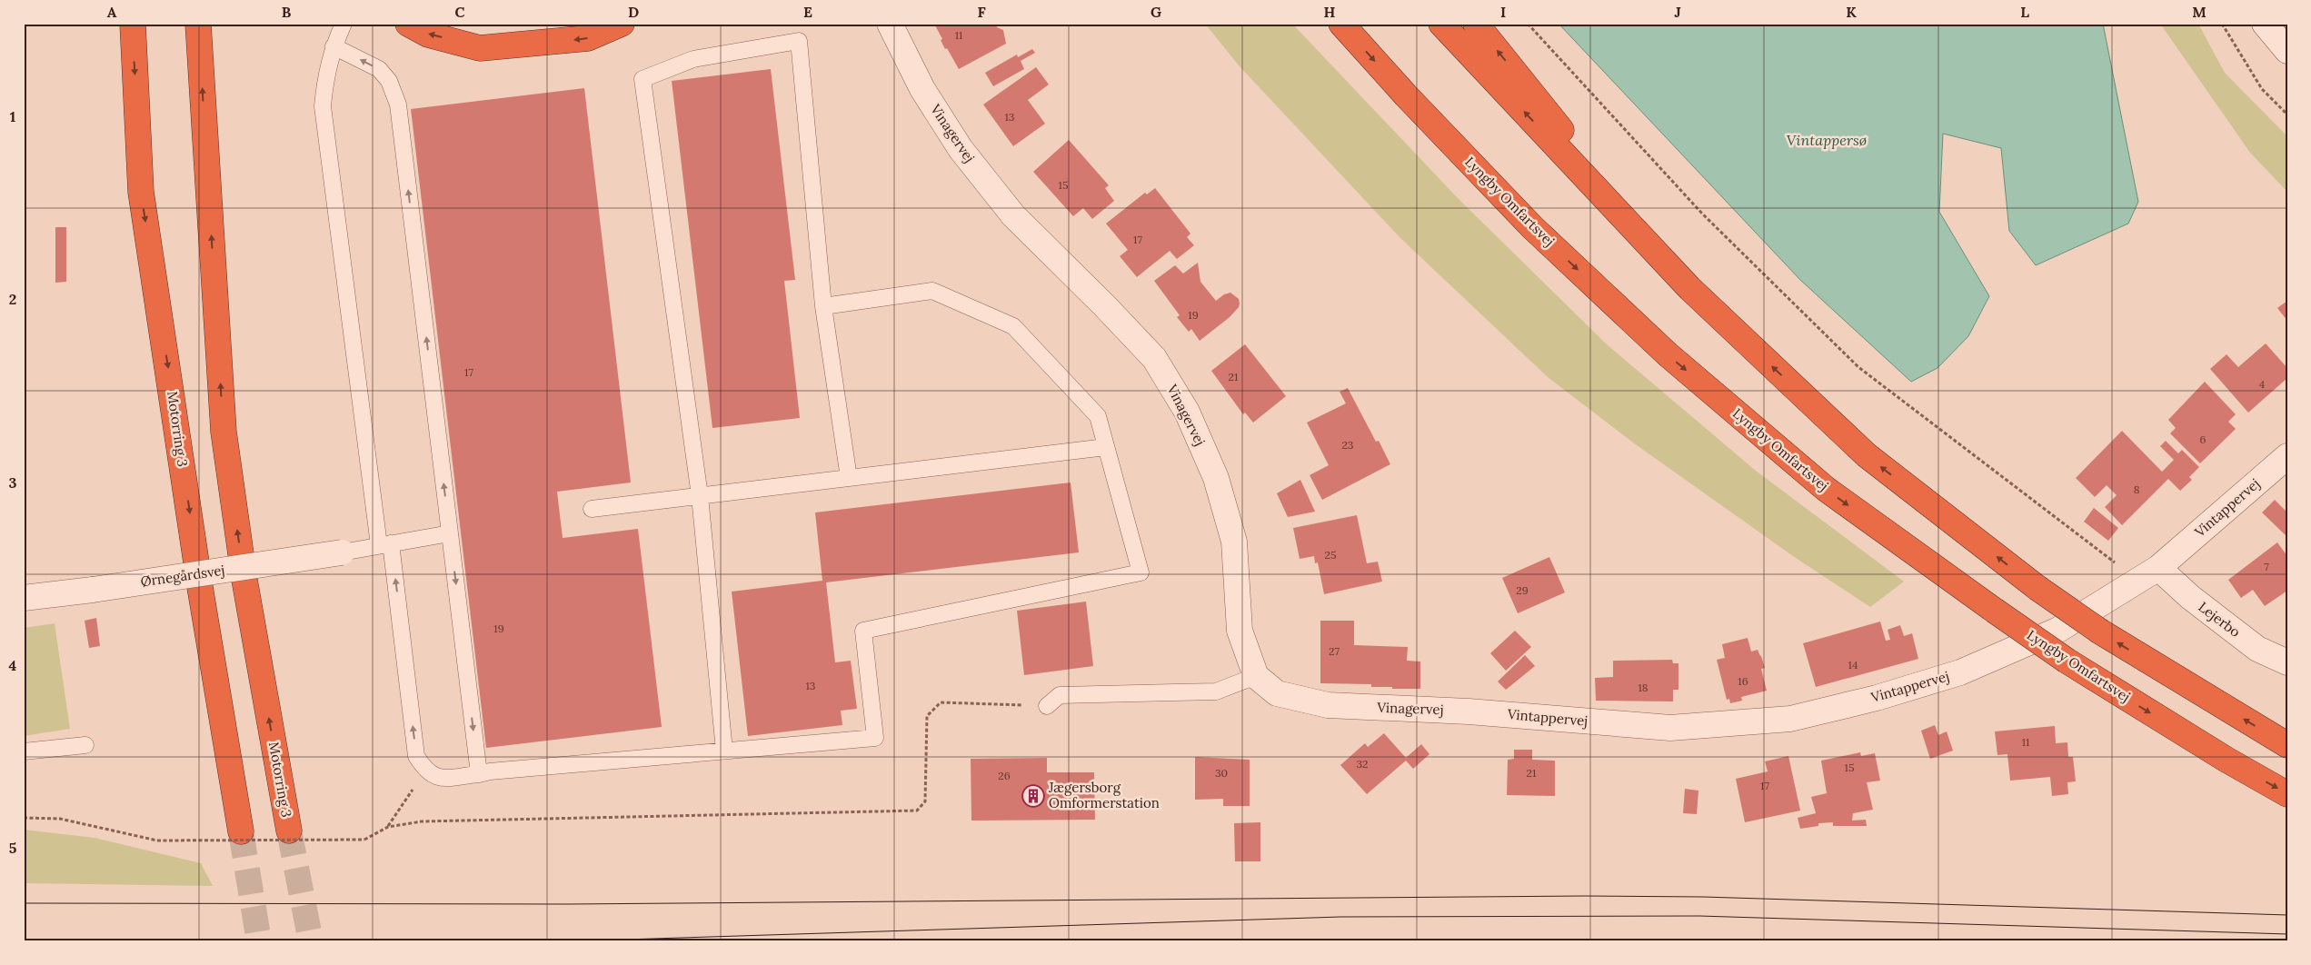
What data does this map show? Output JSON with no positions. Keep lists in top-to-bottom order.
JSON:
{
  "streets": {
    "highway": ["Lyngby Omfartsvej", "Motorring 3"],
    "street": [
      "Vinagervej",
      "Vintappervej",
      "Ørnegårdsvej",
      "Lejerbo"
    ]
  },
  "crossings": [
    ["Vinagervej", "Vintappervej"],
    ["Vintappervej", "Lejerbo"]
  ],
  "water": ["Vintappersø"],
  "places": {
    "building": ["Jægersborg Omformerstation"]
  },
  "house_numbers": [
    "11",
    "13",
    "15",
    "17",
    "19",
    "17",
    "21",
    "4",
    "6",
    "23",
    "8",
    "25",
    "7",
    "29",
    "19",
    "27",
    "14",
    "16",
    "13",
    "18",
    "11",
    "32",
    "15",
    "30",
    "21",
    "26",
    "17"
  ],
  "grid": {
    "columns": [
      "A",
      "B",
      "C",
      "D",
      "E",
      "F",
      "G",
      "H",
      "I",
      "J",
      "K",
      "L",
      "M"
    ],
    "rows": [
      "1",
      "2",
      "3",
      "4",
      "5"
    ]
  }
}
